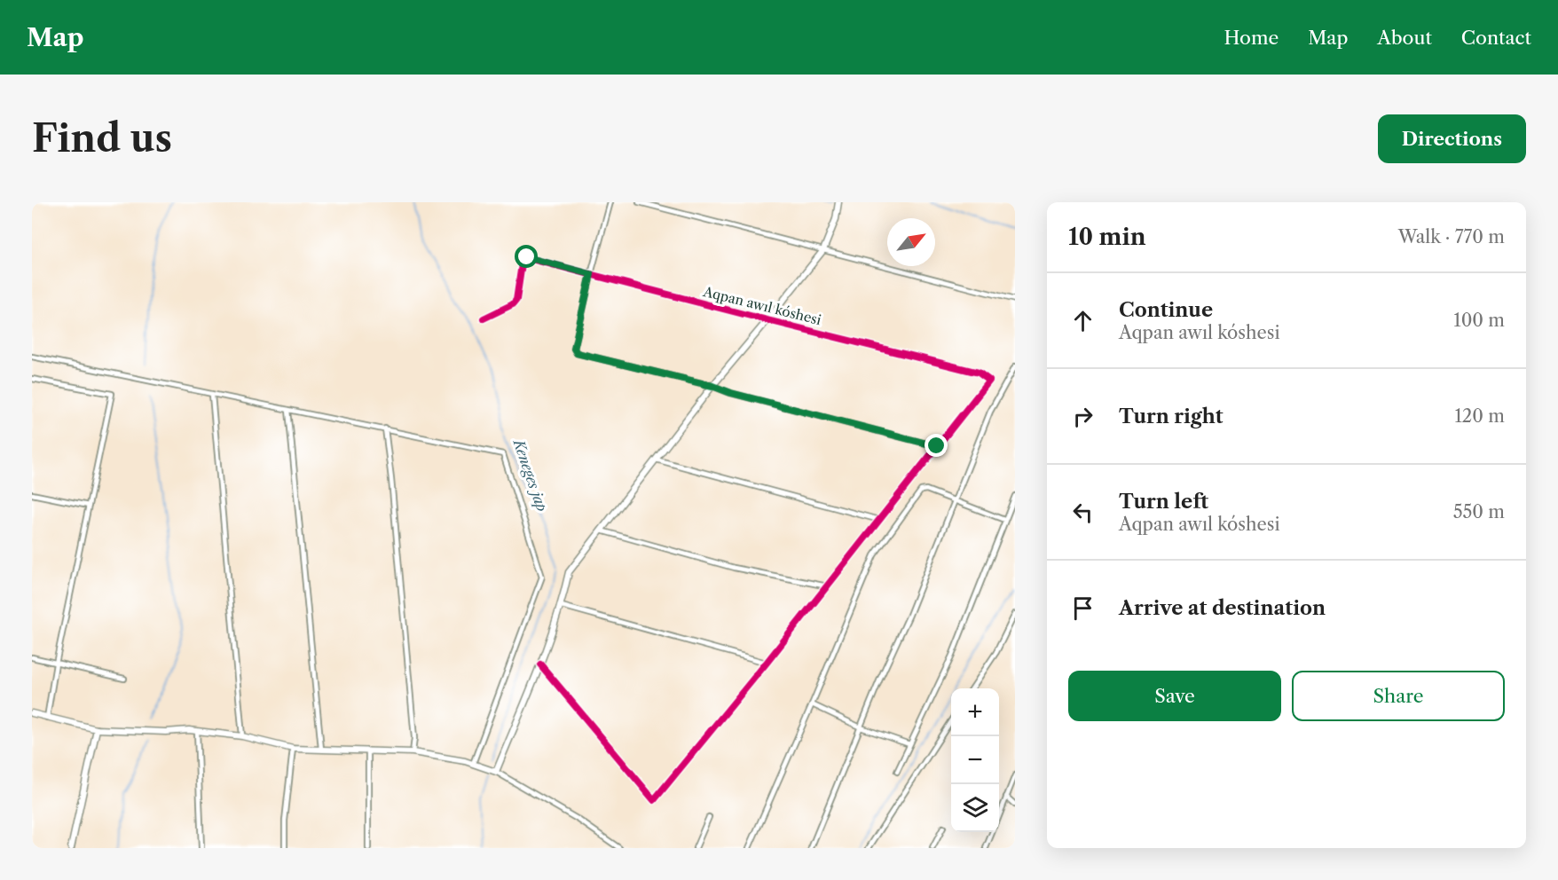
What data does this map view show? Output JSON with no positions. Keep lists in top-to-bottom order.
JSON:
{
  "streets": {
    "street": ["Aqpan awıl kóshesi"]
  },
  "water": ["Keneges jap"],
  "north": "top right",
  "page": {
    "header": "Map",
    "nav": [
      "Home",
      "Map",
      "About",
      "Contact"
    ],
    "buttons": [
      "Directions",
      ["Save", "Share"]
    ],
    "title": "Find us",
    "heading": ["10 min", "Walk · 770 m"],
    "list": [
      ["Continue", "Aqpan awıl kóshesi", "100 m"],
      ["Turn right", "120 m"],
      ["Turn left", "Aqpan awıl kóshesi", "550 m"],
      "Arrive at destination"
    ],
    "map_buttons": ["+", "−"]
  }
}
